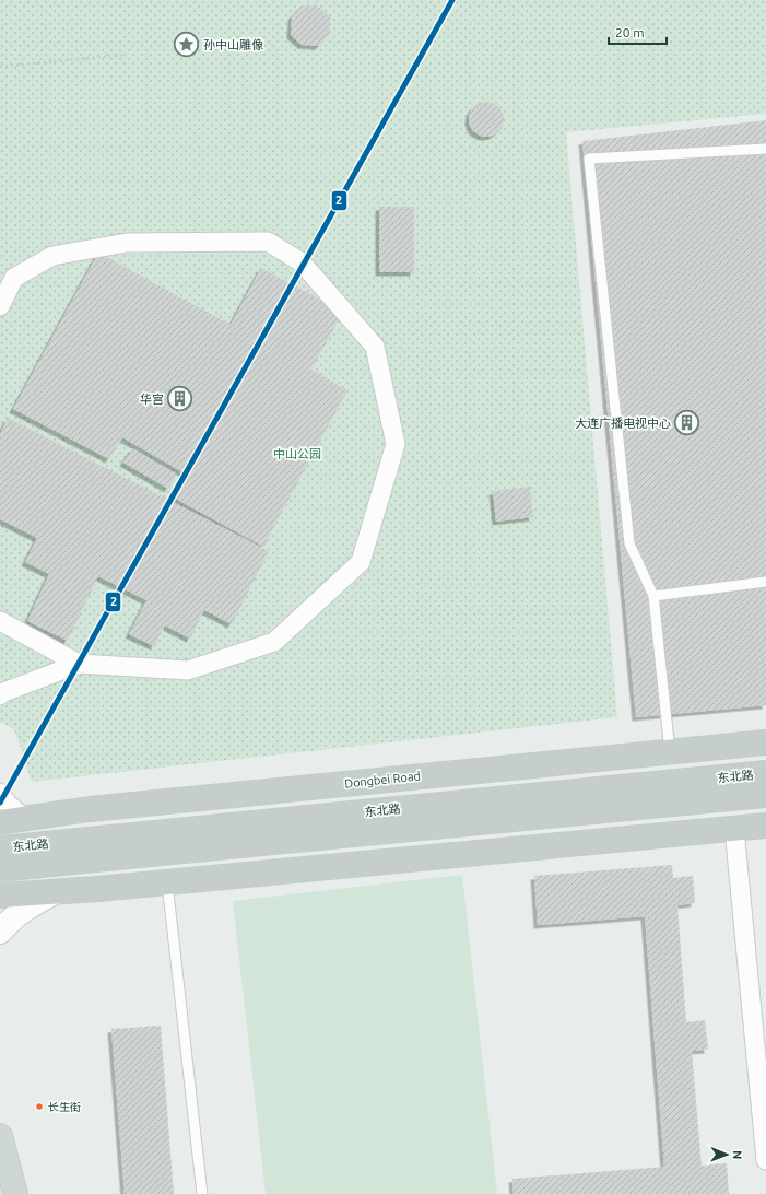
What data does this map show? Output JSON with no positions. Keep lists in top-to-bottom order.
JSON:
{
  "streets": {
    "highway": ["东北路", "Dongbei Road"]
  },
  "parks": ["中山公园"],
  "places": {
    "place": ["孙中山雕像"],
    "building": ["华宫", "大连广播电视中心"],
    "other": ["长生街"]
  },
  "lines": ["transit line 2"],
  "scale_bar": "20 m",
  "north": "right"
}
